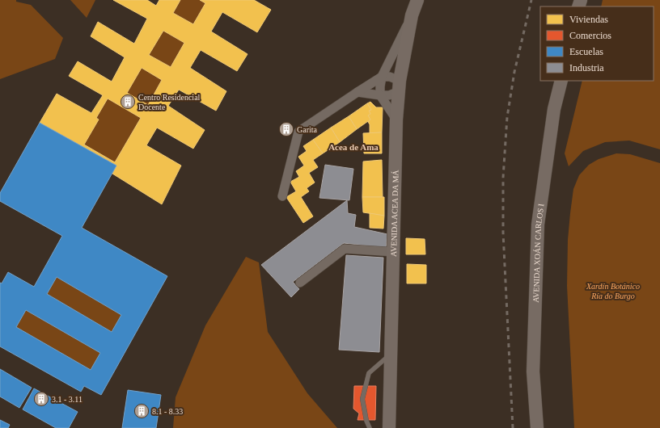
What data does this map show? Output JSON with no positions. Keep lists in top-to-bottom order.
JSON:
{
  "streets": {
    "main road": ["AVENIDA ACEA DA MÁ", "AVENIDA XOÁN CARLOS I"]
  },
  "districts": ["Acea de Ama"],
  "parks": ["Xardín Botánico Ría do Burgo"],
  "places": {
    "building": [
      "Centro Residencial Docente",
      "Garita",
      "3.1 - 3.11",
      "8.1 - 8.33"
    ]
  },
  "legend": [
    "Viviendas",
    "Comercios",
    "Escuelas",
    "Industria"
  ]
}
